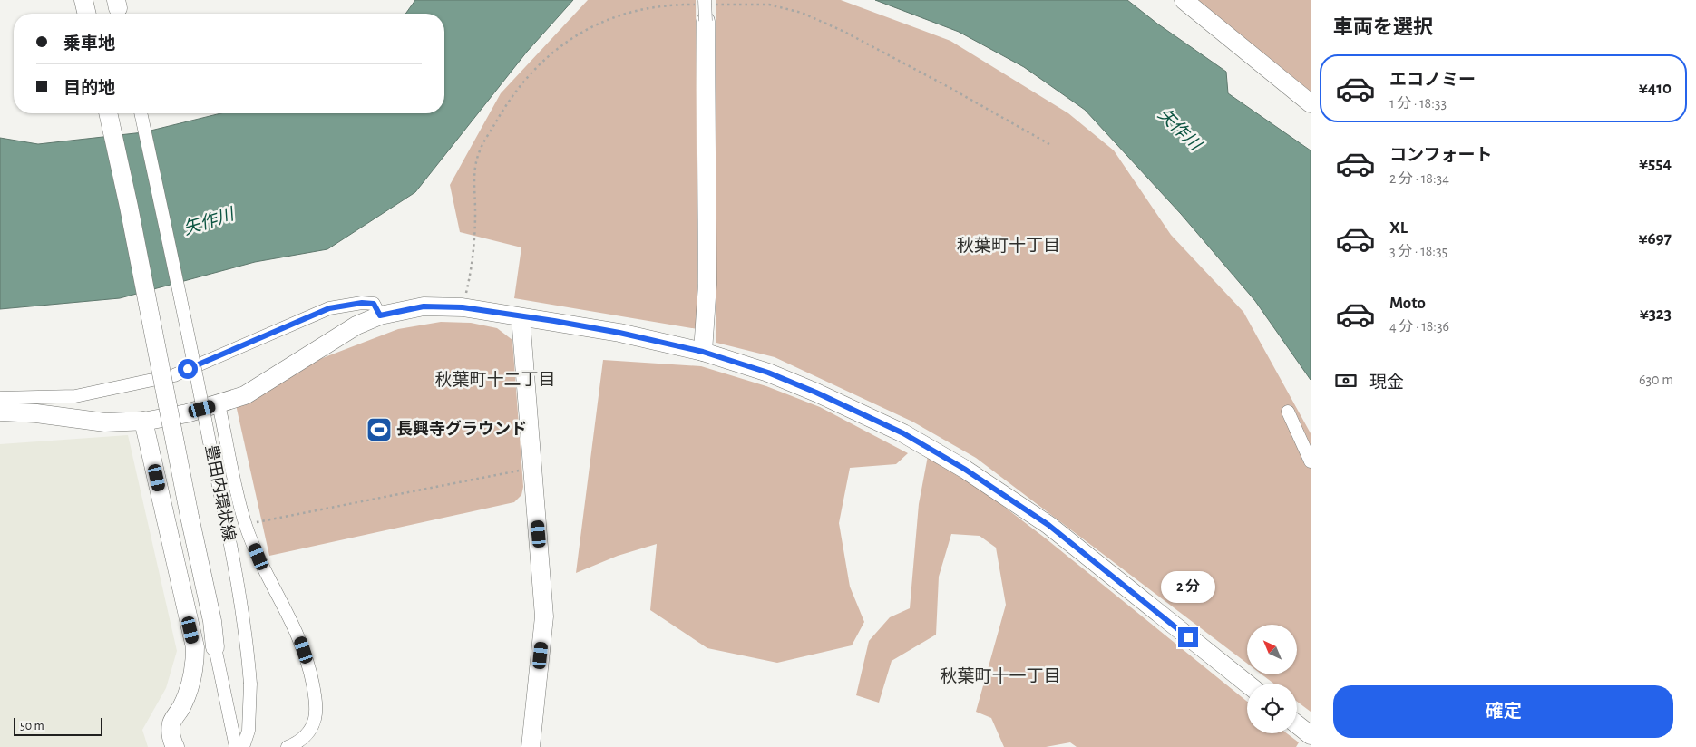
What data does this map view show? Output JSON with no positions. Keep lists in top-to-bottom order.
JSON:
{
  "streets": {
    "street": ["豊田内環状線"]
  },
  "districts": ["秋葉町十丁目", "秋葉町十二丁目", "秋葉町十一丁目"],
  "water": ["矢作川"],
  "places": {
    "sports": ["長興寺グラウンド"]
  },
  "scale_bar": "50 m",
  "north": "top left",
  "page": {
    "heading": "車両を選択",
    "banner": ["乗車地", "目的地"],
    "list": [
      {
        "name": "エコノミー",
        "note": "1 分 · 18:33",
        "value": "¥410"
      },
      {
        "name": "コンフォート",
        "note": "2 分 · 18:34",
        "value": "¥554"
      },
      {
        "name": "XL",
        "note": "3 分 · 18:35",
        "value": "¥697"
      },
      {
        "name": "Moto",
        "note": "4 分 · 18:36",
        "value": "¥323"
      }
    ],
    "pay": ["現金", "630 m"],
    "bubble": "2 分",
    "buttons": "確定",
    "scale": "50 m"
  }
}
